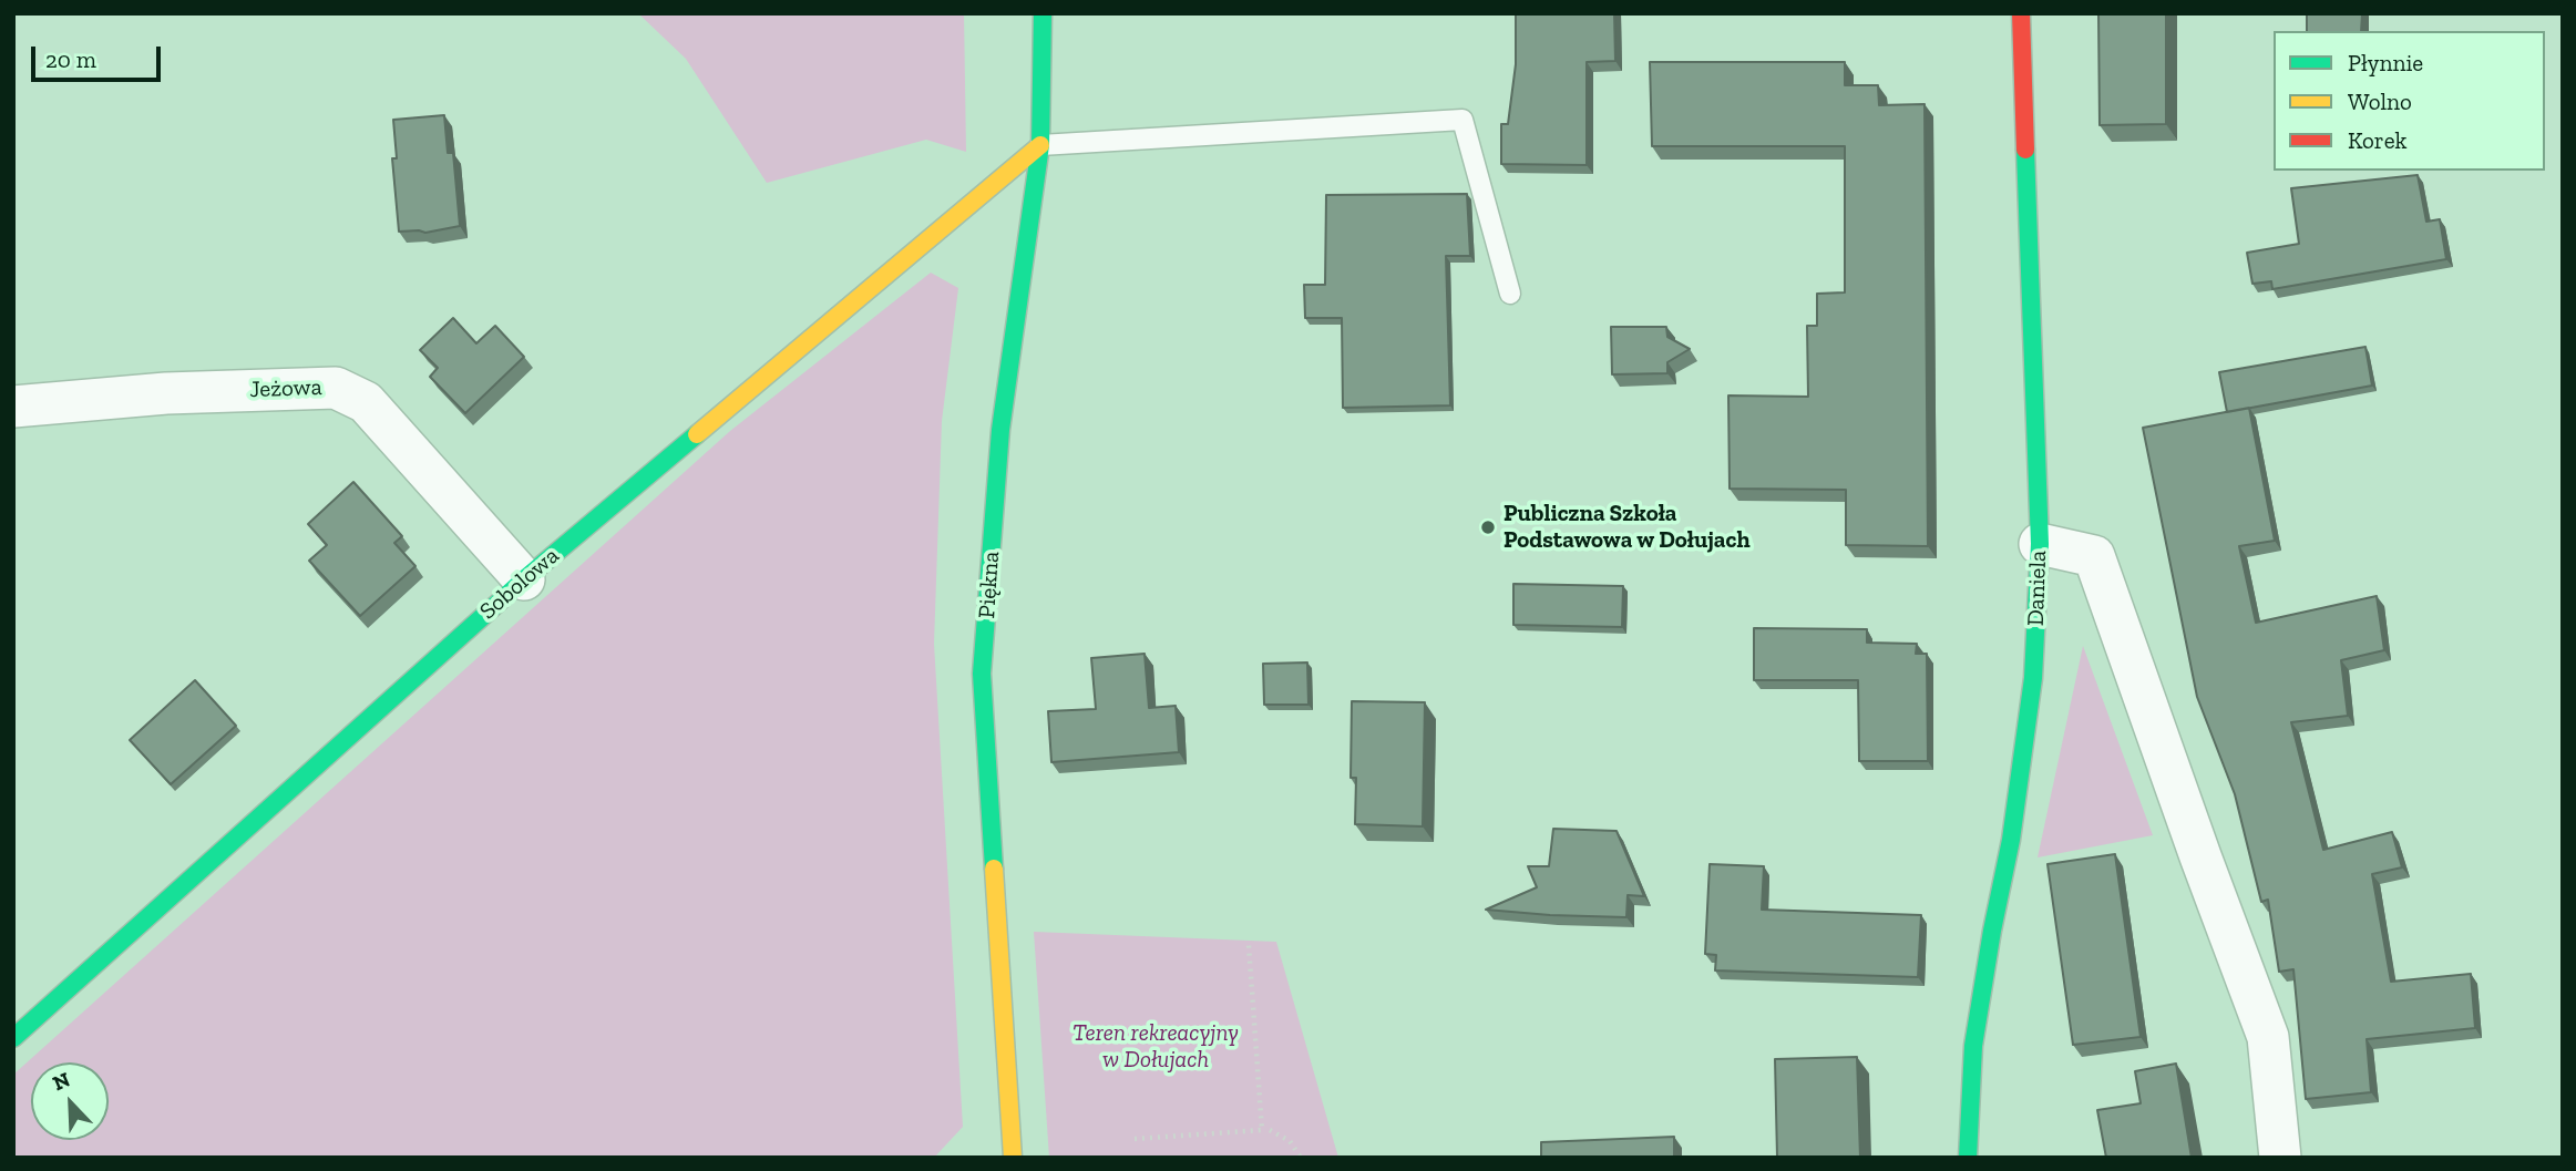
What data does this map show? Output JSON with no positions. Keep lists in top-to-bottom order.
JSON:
{
  "streets": {
    "street": [
      "Jeżowa",
      "Sobolowa",
      "Piękna",
      "Daniela"
    ]
  },
  "crossings": [
    ["Jeżowa", "Sobolowa"],
    ["Sobolowa", "Piękna"]
  ],
  "parks": ["Teren rekreacyjny w Dołujach"],
  "places": ["Publiczna Szkoła Podstawowa w Dołujach"],
  "legend": ["Płynnie", "Wolno", "Korek"],
  "scale_bar": "20 m",
  "north": "top left"
}
